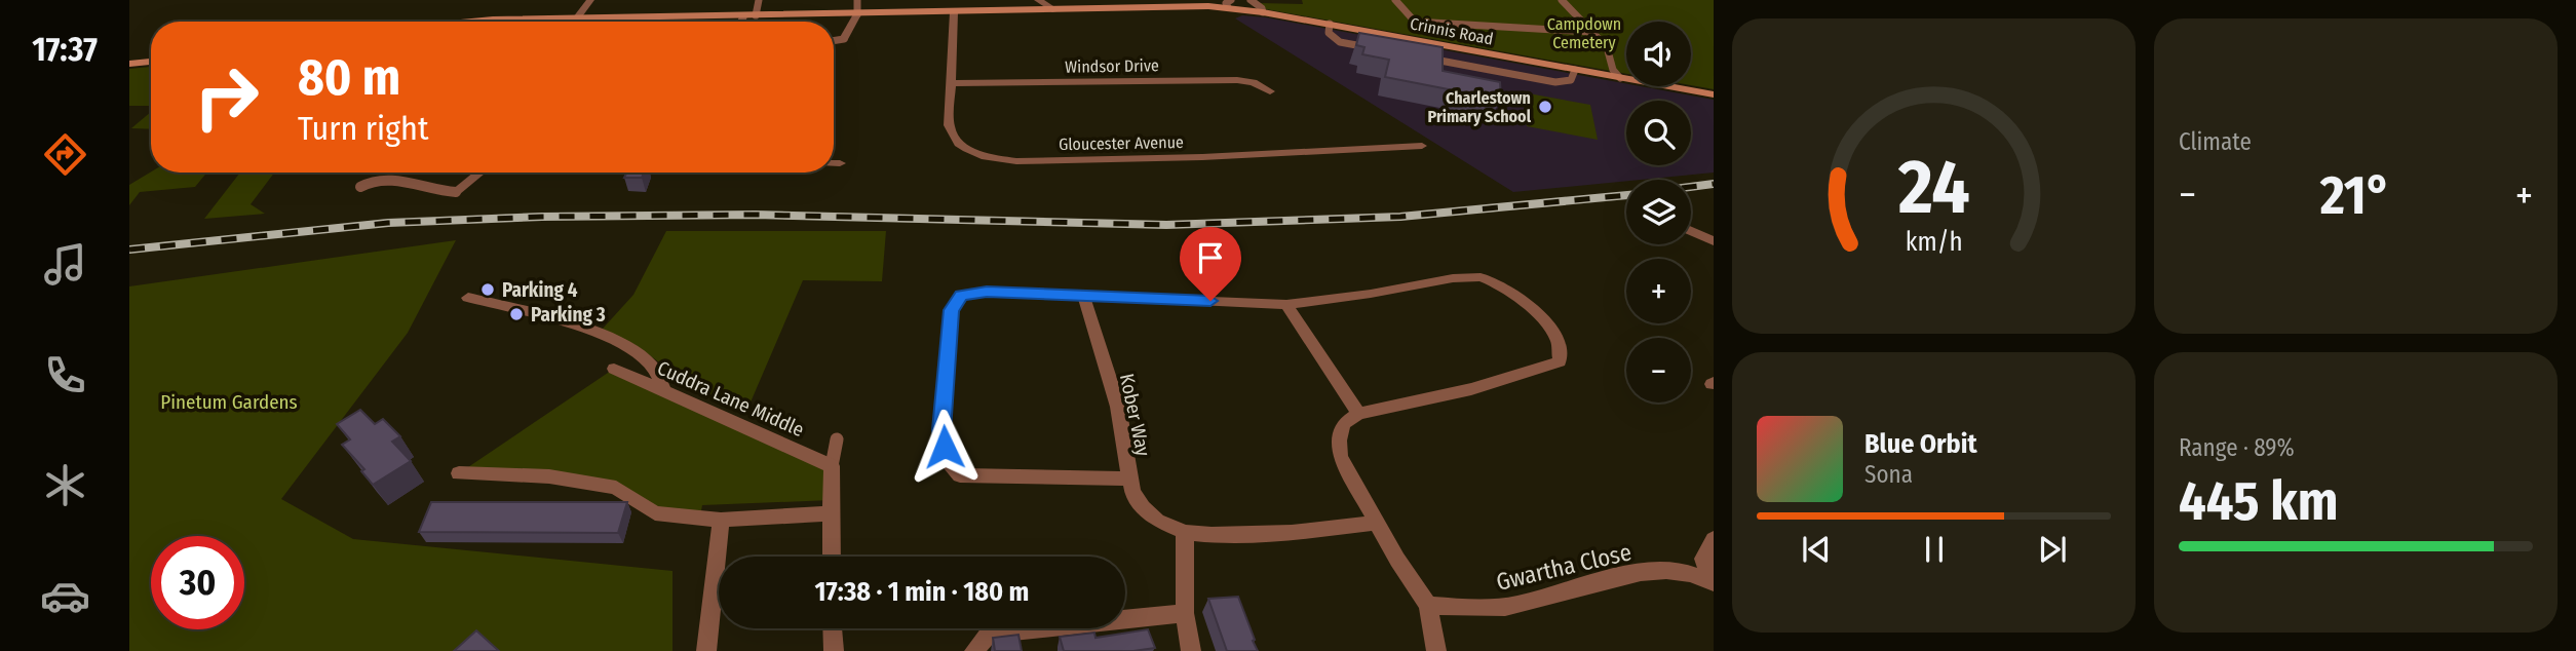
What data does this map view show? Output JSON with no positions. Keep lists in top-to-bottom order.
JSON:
{
  "streets": {
    "street": [
      "Crinnis Road",
      "Windsor Drive",
      "Gloucester Avenue",
      "Cuddra Lane Middle",
      "Kober Way",
      "Gwartha Close"
    ]
  },
  "crossings": [
    ["Crinnis Road", "Gloucester Avenue"],
    ["Windsor Drive", "Gloucester Avenue"]
  ],
  "parks": ["Campdown Cemetery", "Pinetum Gardens"],
  "places": ["Charlestown Primary School", "Parking 4", "Parking 3"],
  "page": {
    "tabs": "17:37",
    "tile": [
      "Climate",
      ["Range · 89%", "445 km"]
    ],
    "map_buttons": ["+", "−"],
    "turn": ["80 m", "Turn right"],
    "heat": ["−", "21°", "+"],
    "song": ["Blue Orbit", "Sona"],
    "limit": "30",
    "trip": "17:38 · 1 min · 180 m",
    "gauge": ["24", "km/h"]
  }
}
